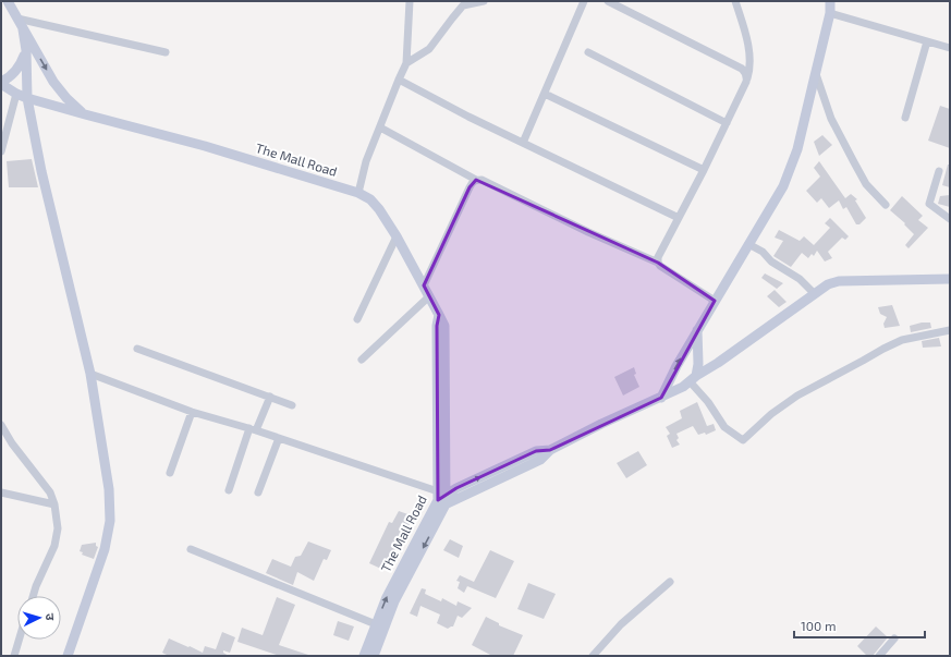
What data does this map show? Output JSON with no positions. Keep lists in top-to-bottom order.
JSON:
{
  "streets": {
    "street": ["The Mall Road"]
  },
  "scale_bar": "100 m",
  "north": "right"
}
